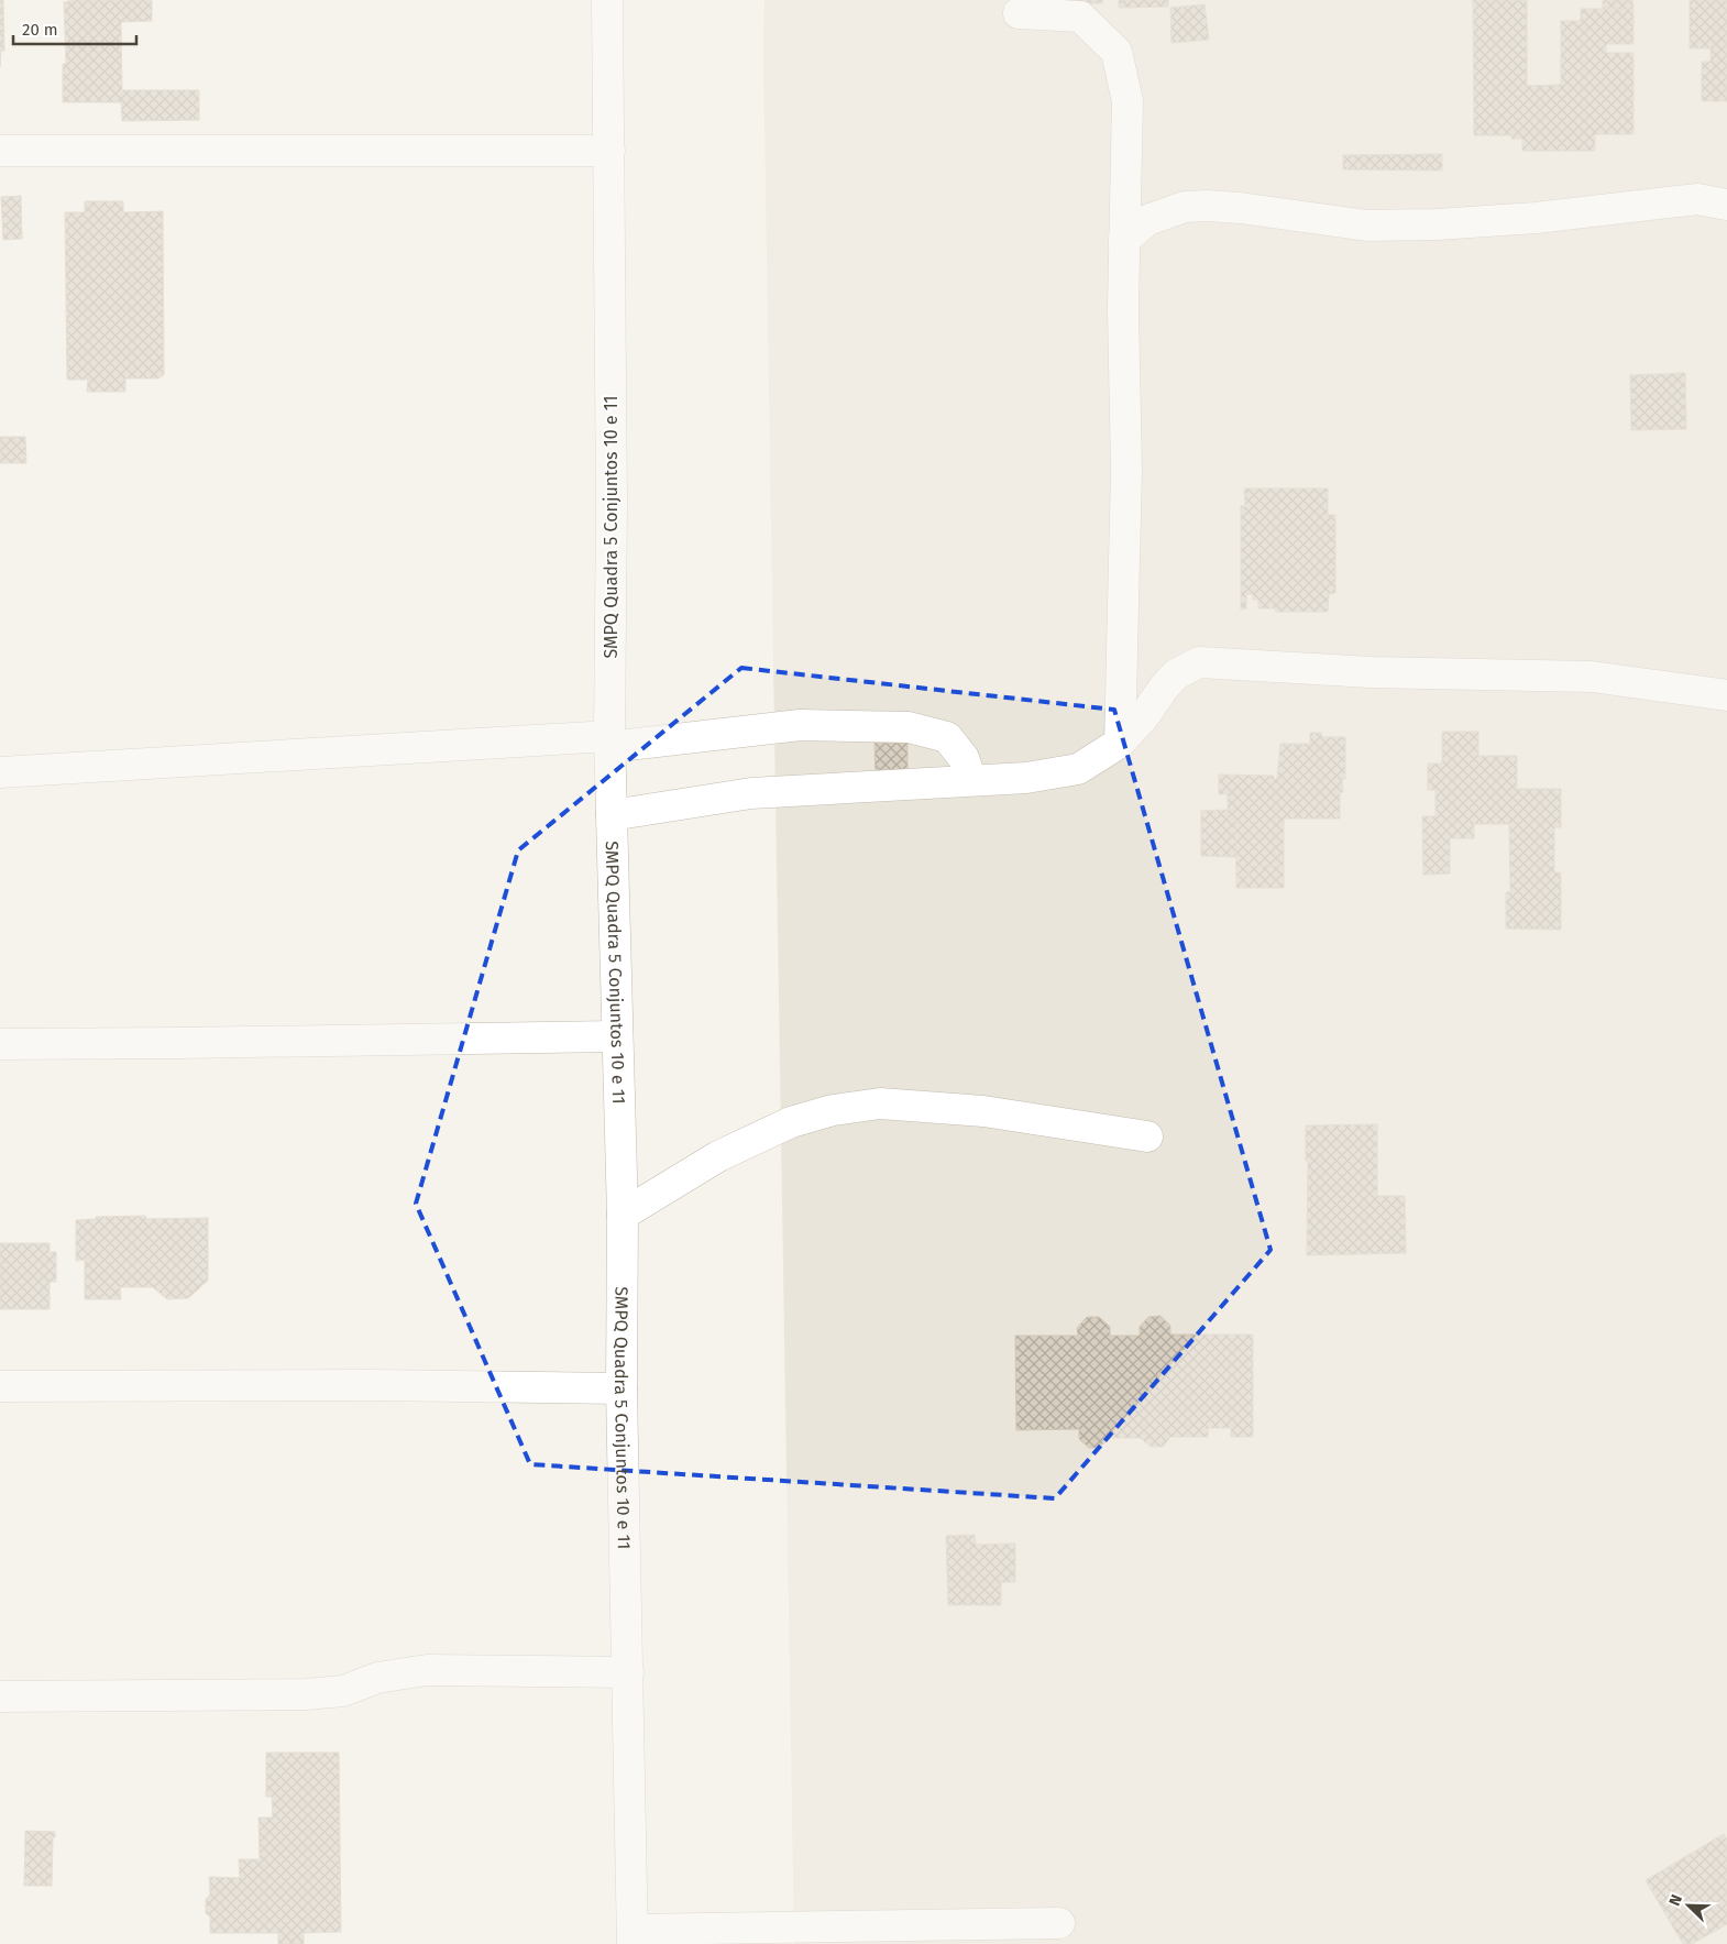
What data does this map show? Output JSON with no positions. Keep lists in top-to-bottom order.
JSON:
{
  "streets": {
    "street": ["SMPQ Quadra 5 Conjuntos 10 e 11"]
  },
  "scale_bar": "20 m",
  "north": "top left"
}
